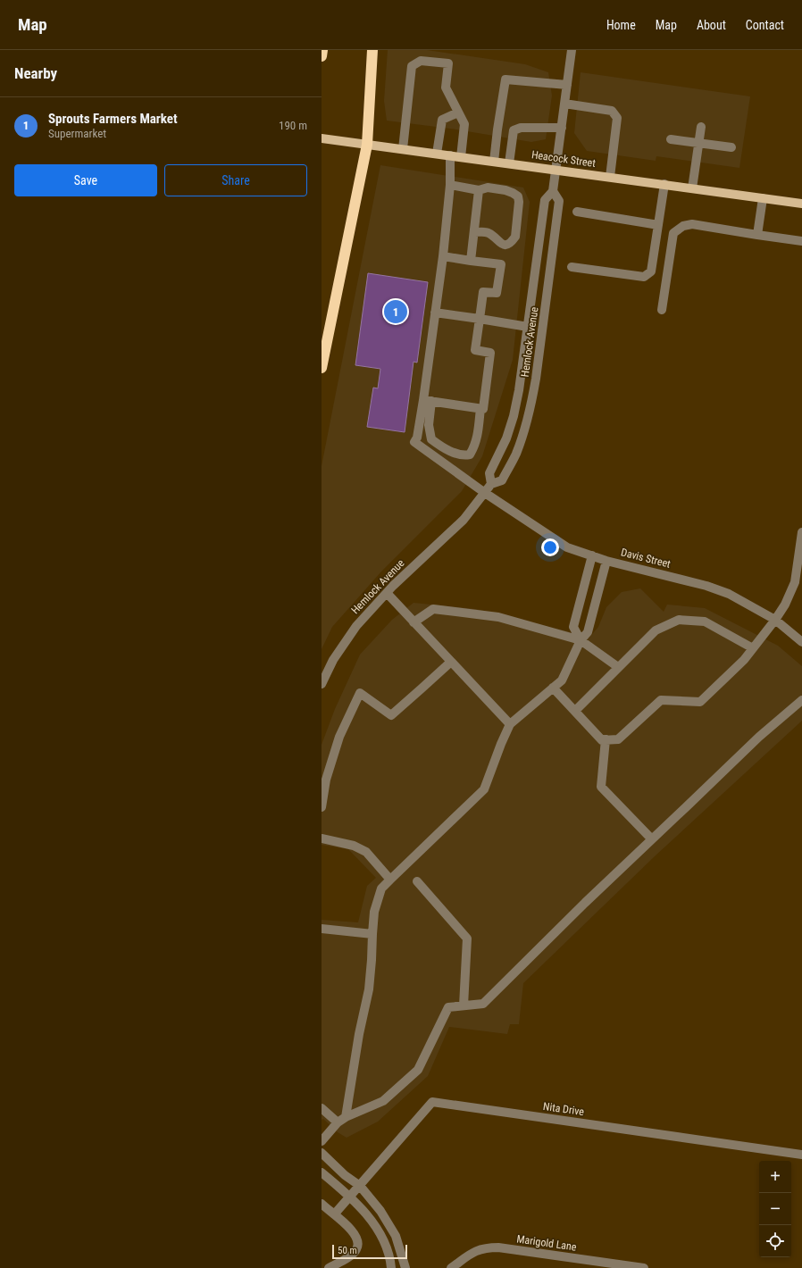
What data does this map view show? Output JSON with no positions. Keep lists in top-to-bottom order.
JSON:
{
  "streets": {
    "main road": ["Heacock Street"],
    "street": [
      "Hemlock Avenue",
      "Davis Street",
      "Nita Drive",
      "Marigold Lane"
    ]
  },
  "crossings": [
    ["Heacock Street", "Hemlock Avenue"],
    ["Hemlock Avenue", "Davis Street"]
  ],
  "scale_bar": "50 m",
  "page": {
    "header": "Map",
    "nav": [
      "Home",
      "Map",
      "About",
      "Contact"
    ],
    "heading": "Nearby",
    "list": [
      {
        "mark": "1",
        "name": "Sprouts Farmers Market",
        "note": "Supermarket",
        "value": "190 m"
      }
    ],
    "buttons": ["Save", "Share"],
    "pins": "1",
    "map_buttons": ["+", "−"],
    "scale": "50 m"
  }
}
